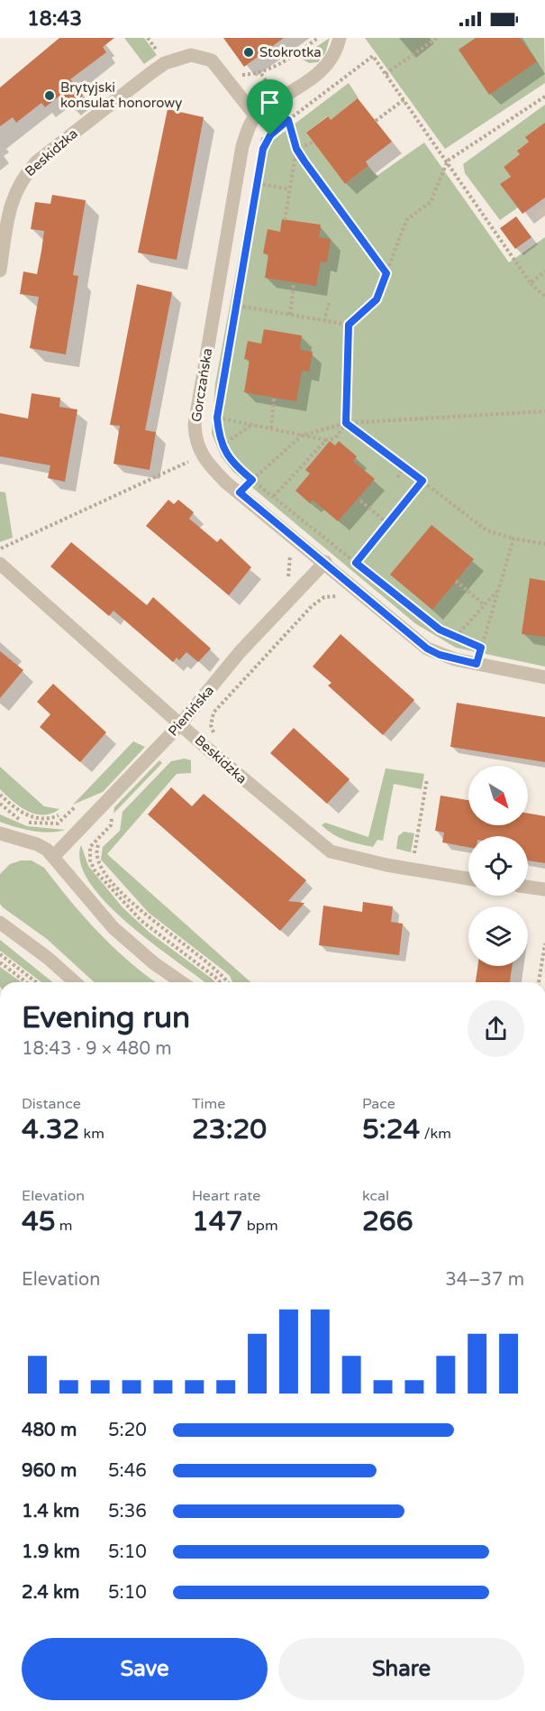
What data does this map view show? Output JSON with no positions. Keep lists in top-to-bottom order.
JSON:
{
  "streets": {
    "street": ["Beskidzka", "Gorczańska", "Pienińska"]
  },
  "crossings": [
    ["Beskidzka", "Gorczańska"],
    ["Beskidzka", "Pienińska"],
    ["Gorczańska", "Pienińska"]
  ],
  "places": ["Stokrotka", "Brytyjski konsulat honorowy"],
  "north": "bottom right",
  "page": {
    "status": "18:43",
    "heading": ["Evening run", "18:43 · 9 × 480 m"],
    "stats": [
      ["Distance", "4.32 km"],
      ["Time", "23:20"],
      ["Pace", "5:24 /km"],
      ["Elevation", "45 m"],
      ["Heart rate", "147 bpm"],
      ["kcal", "266"]
    ],
    "chart": ["Elevation", "34–37 m"],
    "list": [
      {
        "name": "480 m",
        "note": "5:20"
      },
      {
        "name": "960 m",
        "note": "5:46"
      },
      {
        "name": "1.4 km",
        "note": "5:36"
      },
      {
        "name": "1.9 km",
        "note": "5:10"
      },
      {
        "name": "2.4 km",
        "note": "5:10"
      }
    ],
    "buttons": ["Save", "Share"]
  }
}
